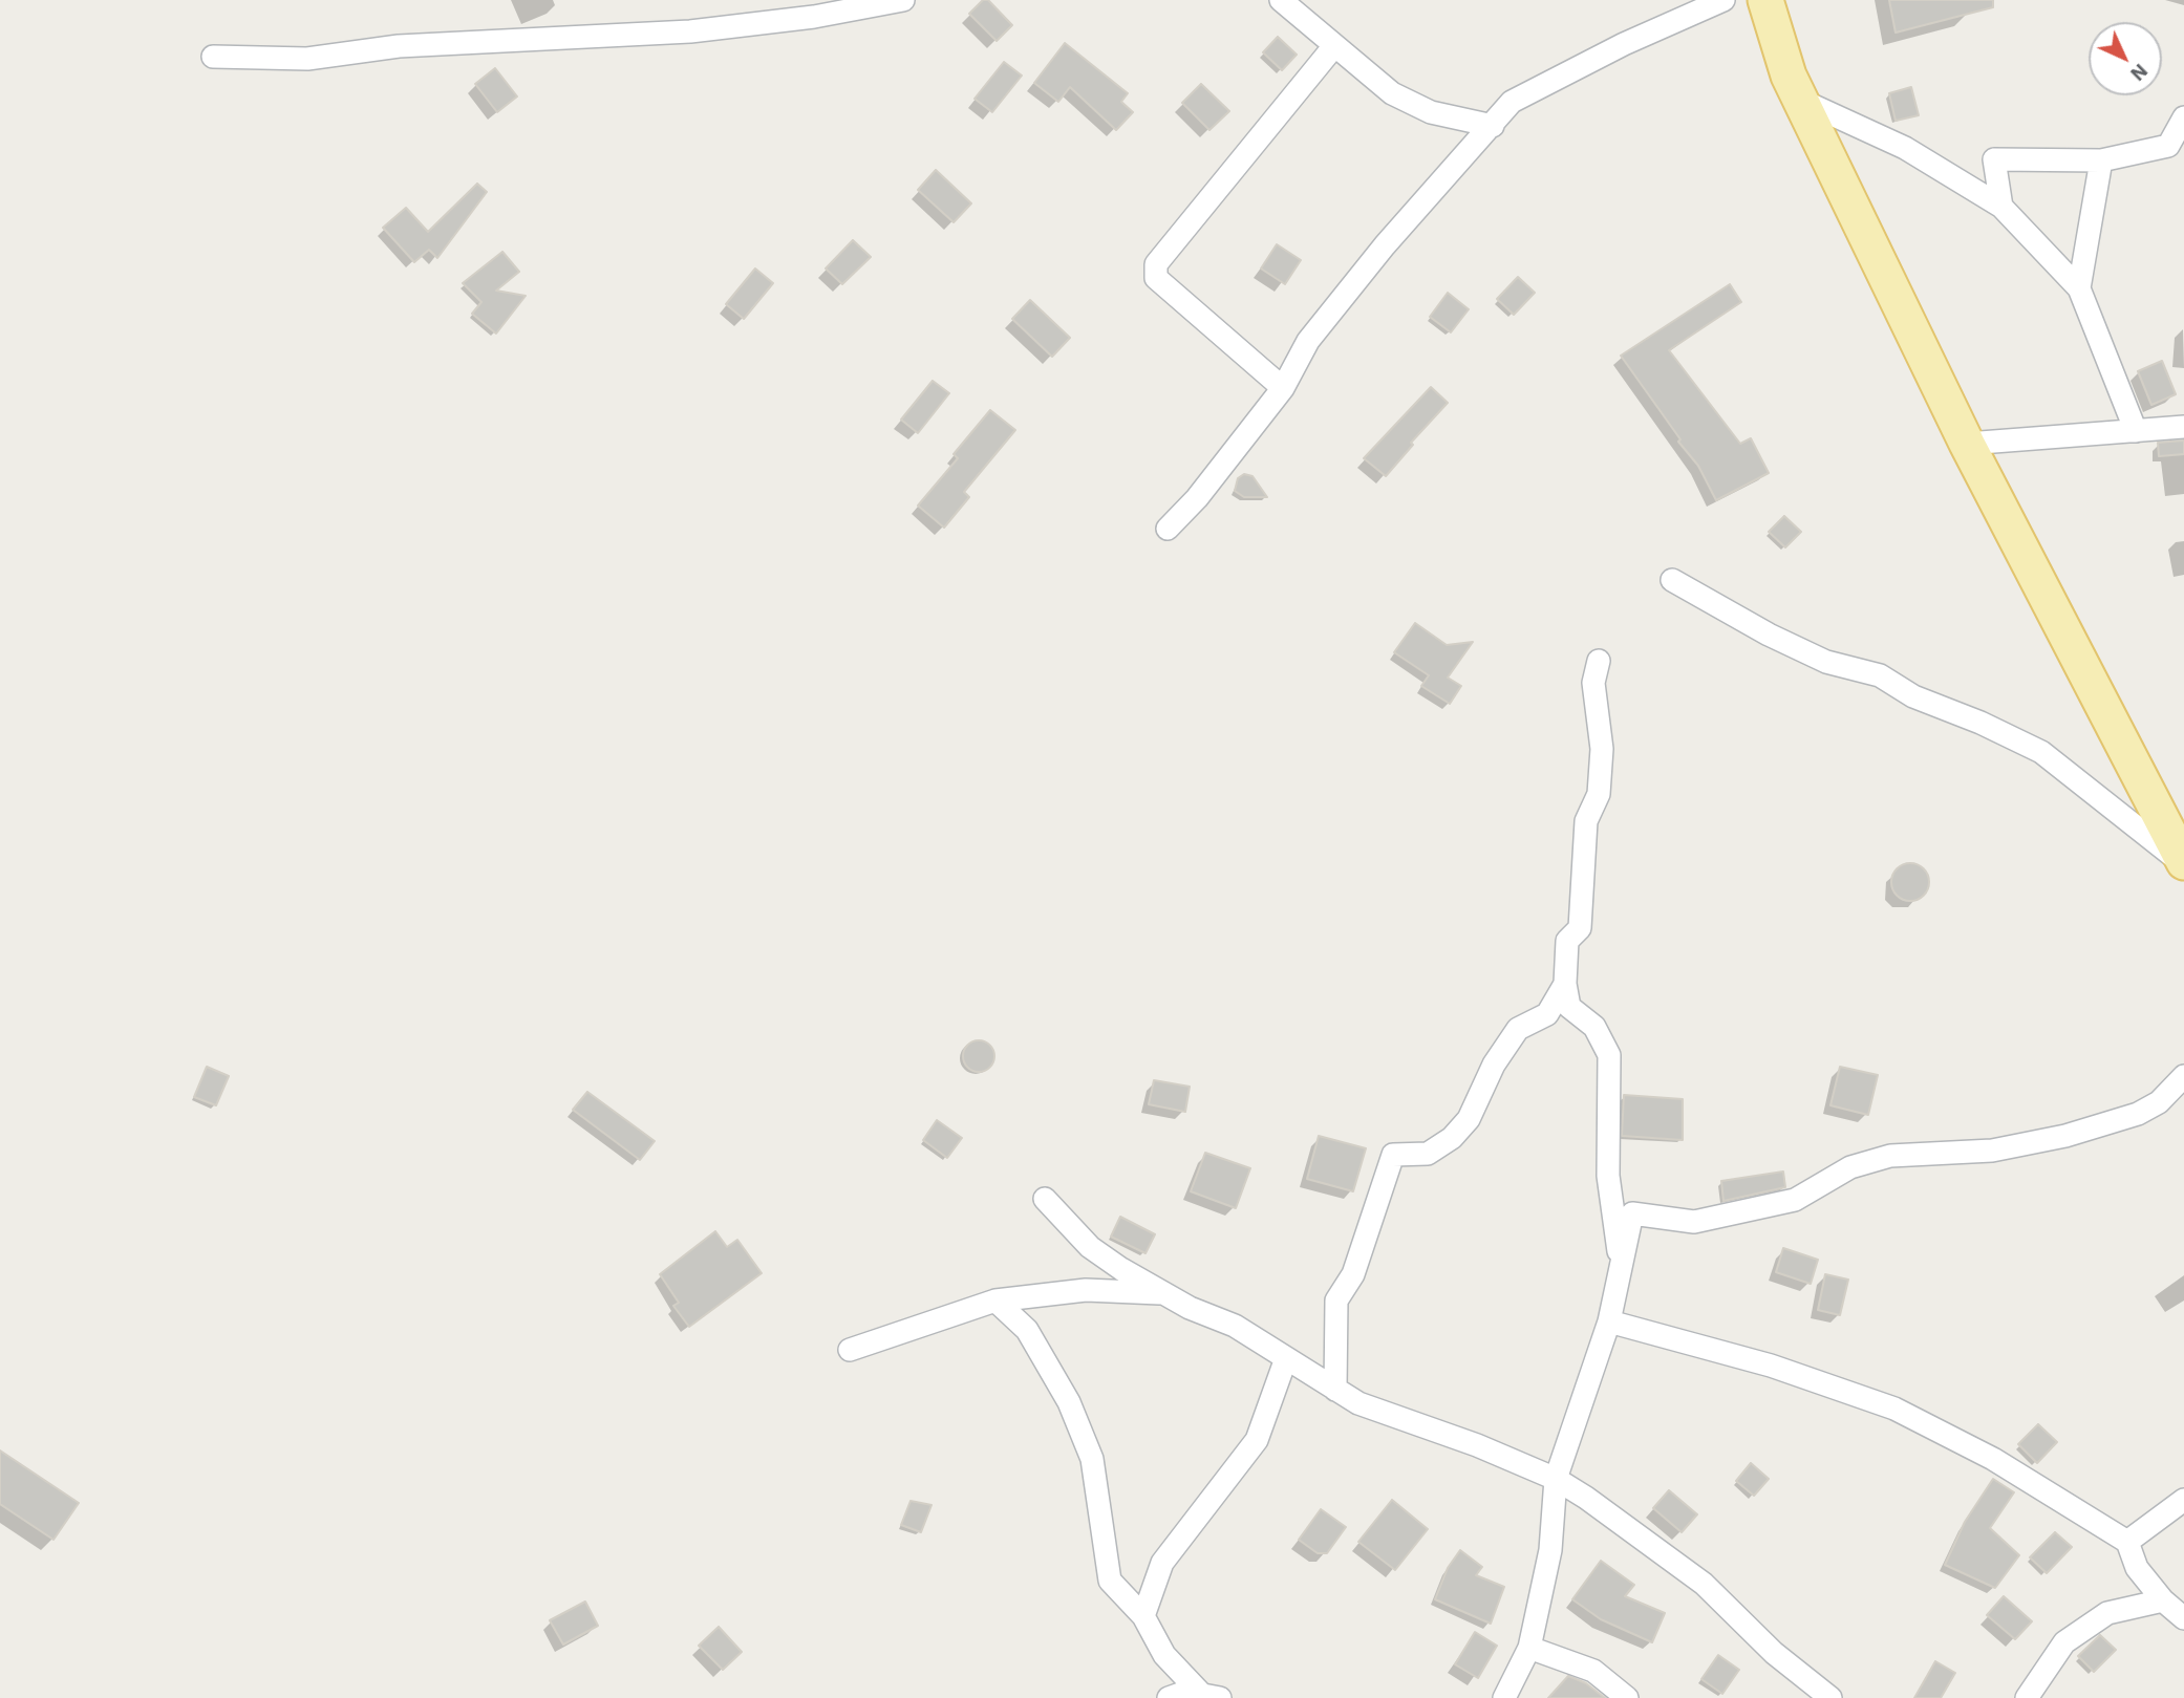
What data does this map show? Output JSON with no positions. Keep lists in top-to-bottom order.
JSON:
{
  "north": "bottom right"
}
